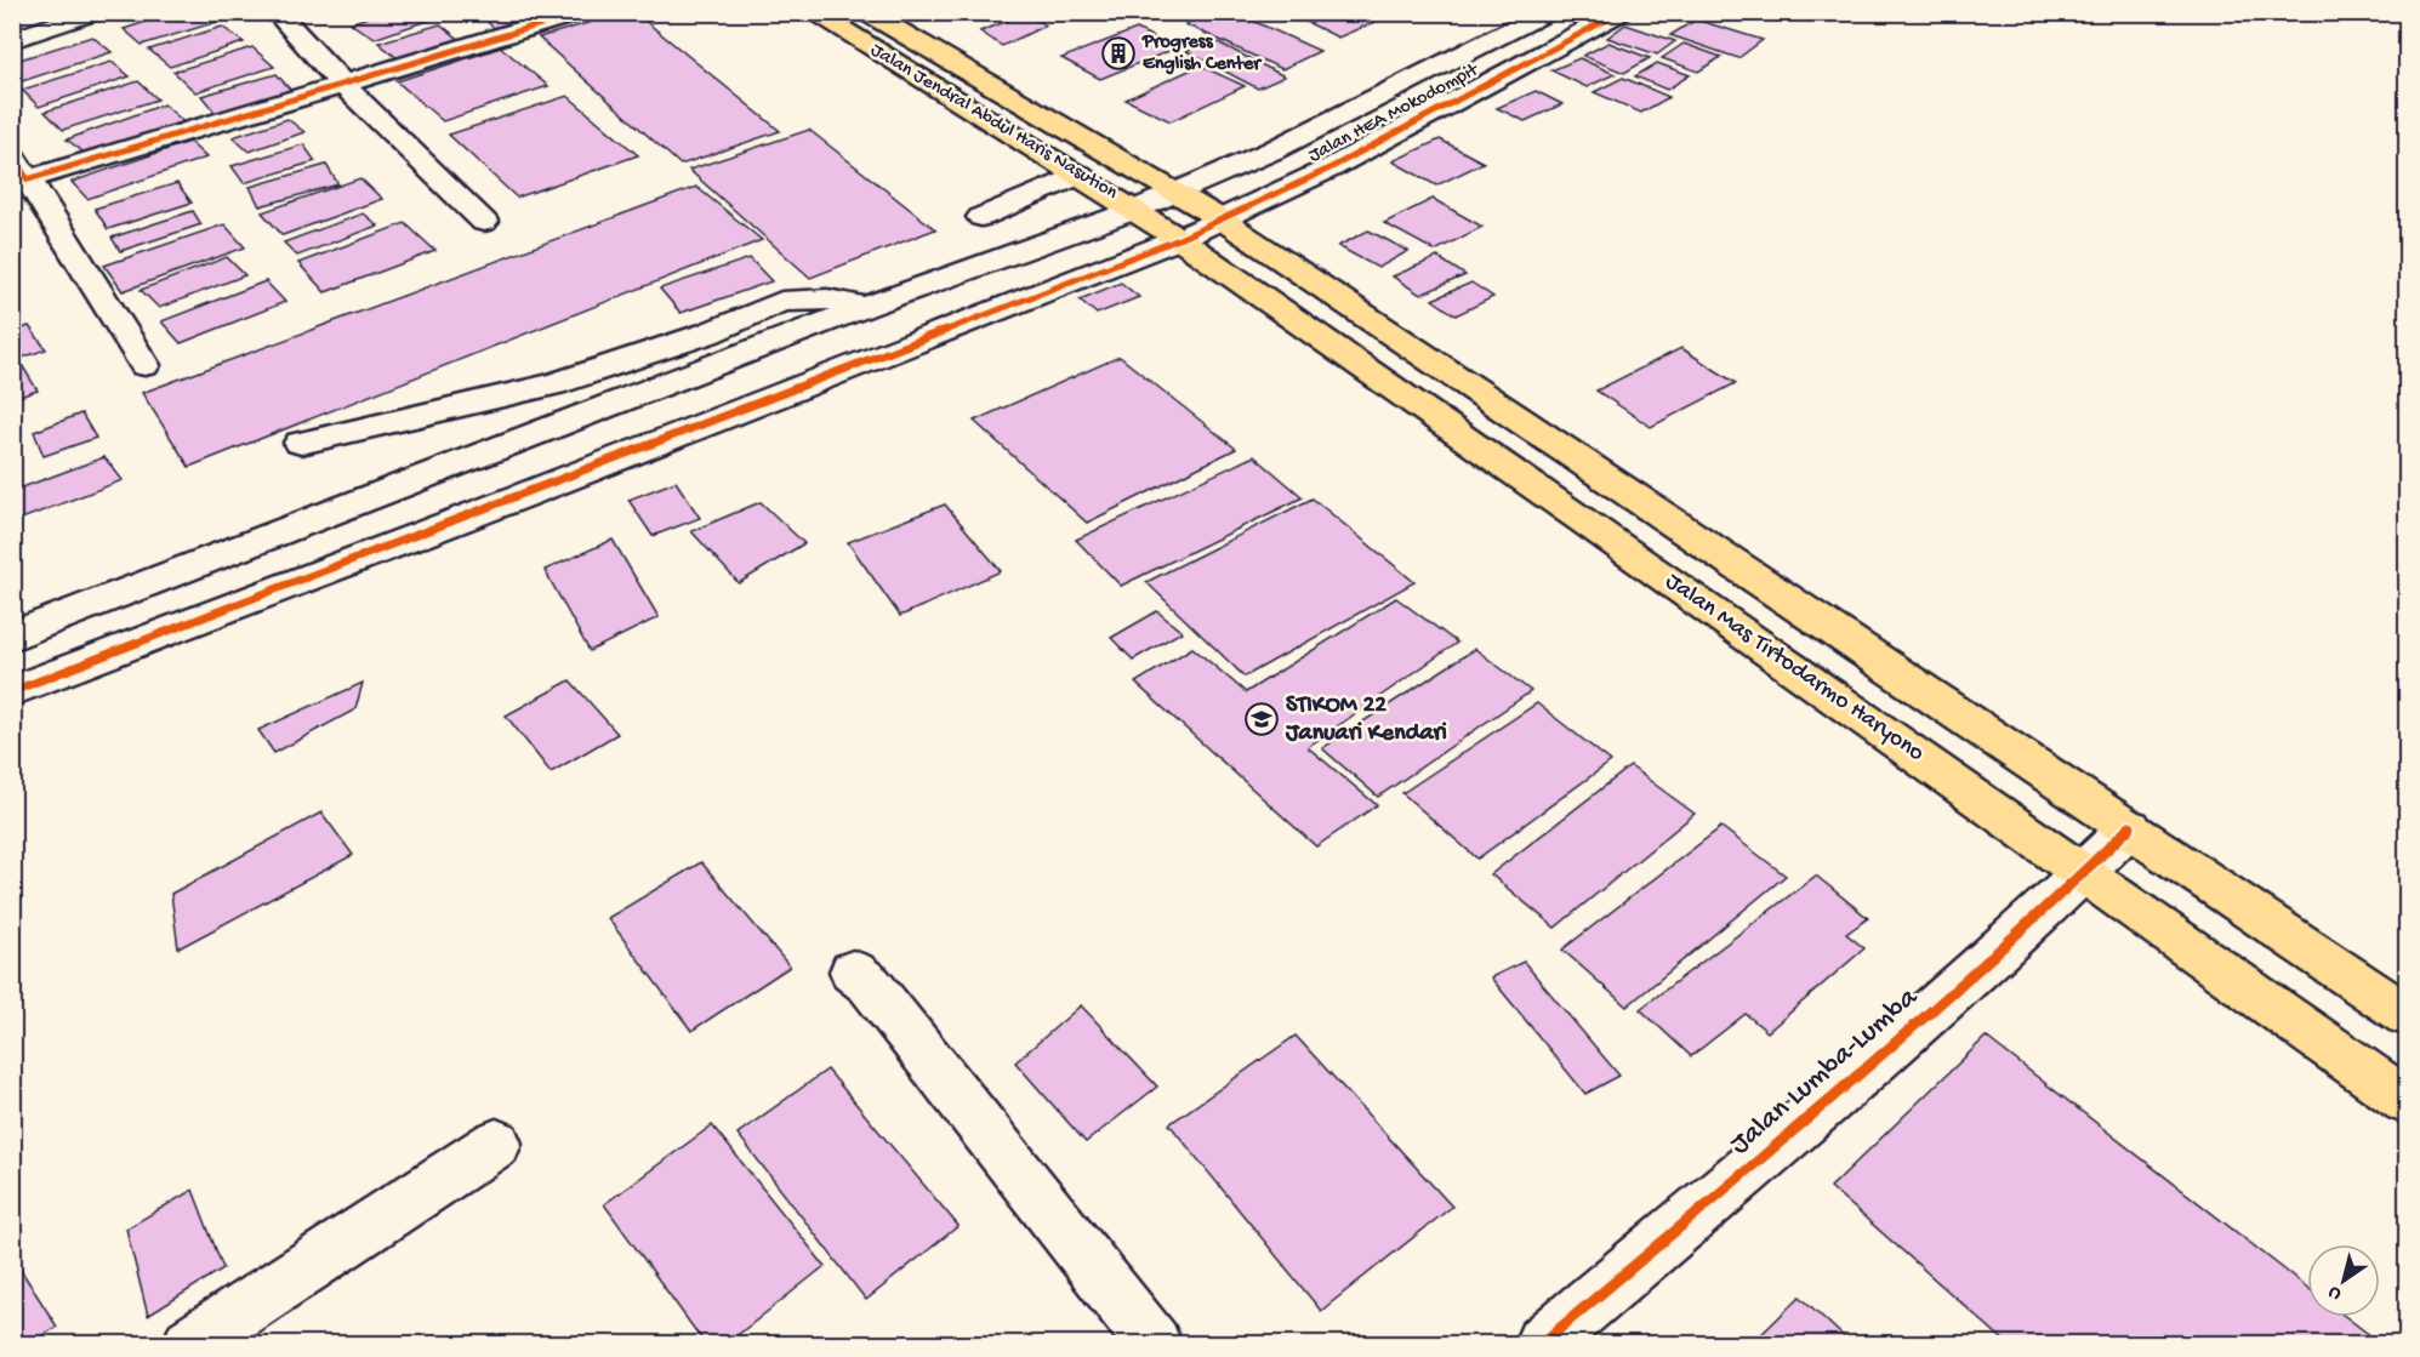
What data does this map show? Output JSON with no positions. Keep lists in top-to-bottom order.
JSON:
{
  "streets": {
    "highway": ["Jalan Jendral Abdul Haris Nasution", "Jalan Mas Tirtodarmo Haryono"],
    "street": ["Jalan HEA Mokodompit", "Jalan Lumba-Lumba"]
  },
  "crossings": [
    ["Jalan HEA Mokodompit", "Jalan Jendral Abdul Haris Nasution"],
    ["Jalan HEA Mokodompit", "Jalan Mas Tirtodarmo Haryono"],
    ["Jalan Jendral Abdul Haris Nasution", "Jalan Mas Tirtodarmo Haryono"],
    ["Jalan Mas Tirtodarmo Haryono", "Jalan Lumba-Lumba"]
  ],
  "places": {
    "building": ["Progress English Center"],
    "school or university": ["STIKOM 22 Januari Kendari"]
  },
  "north": "bottom left"
}
